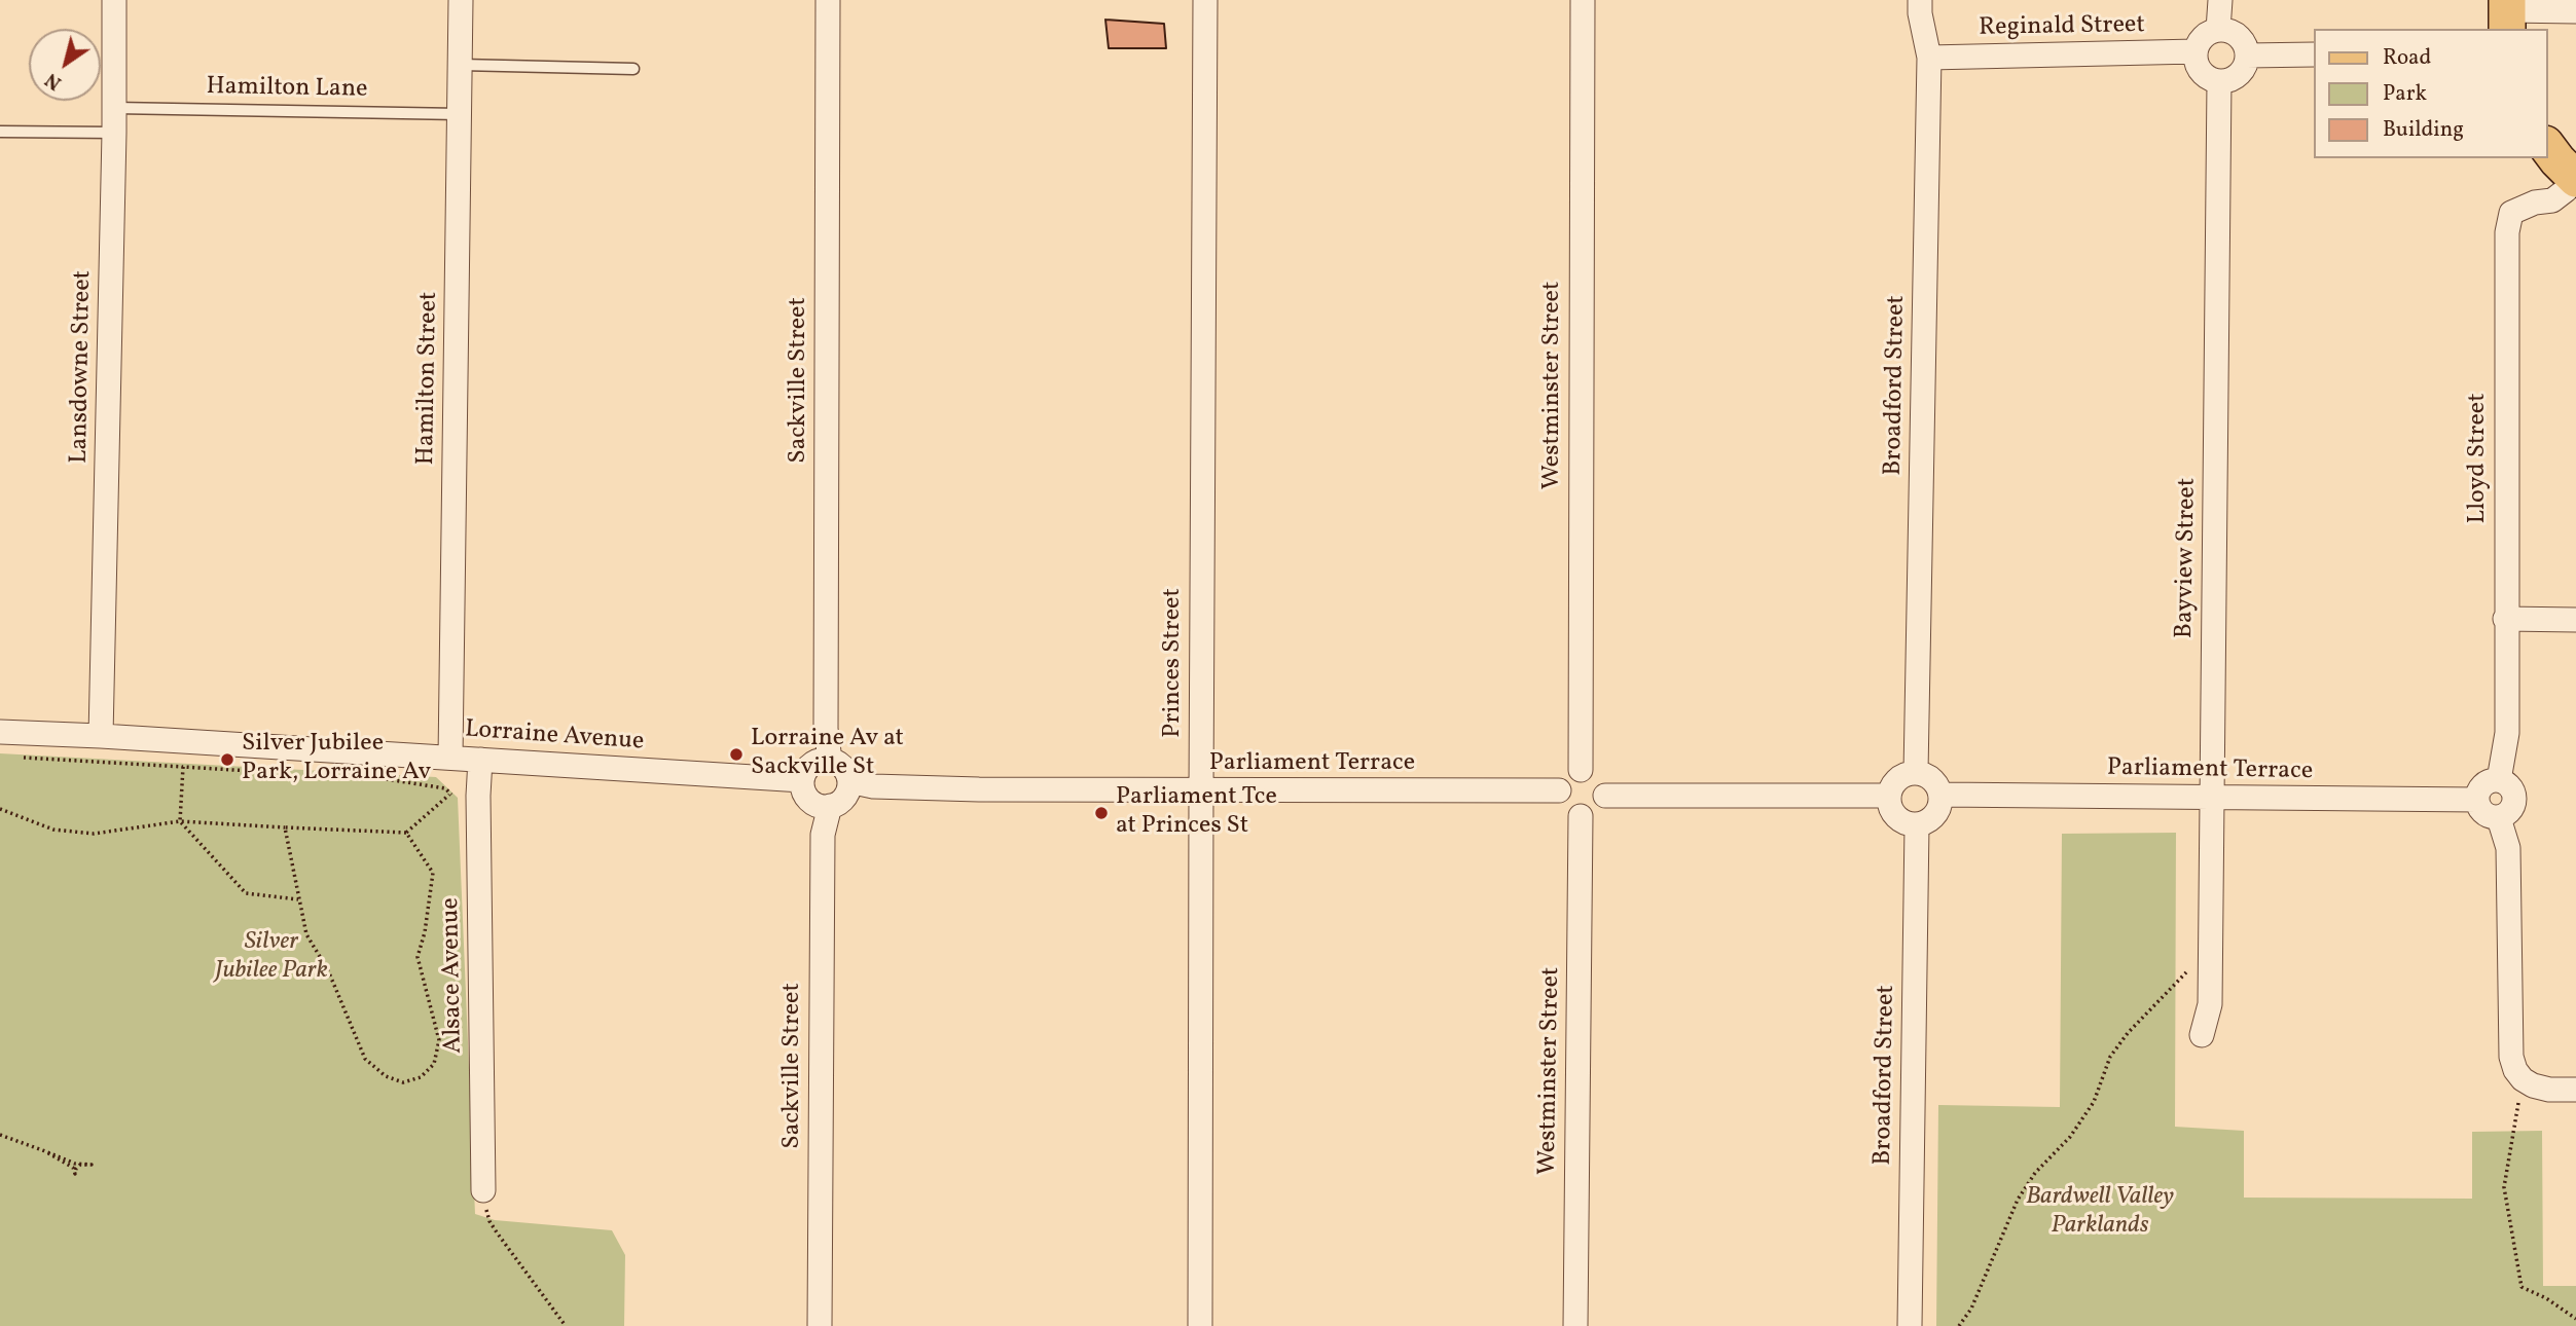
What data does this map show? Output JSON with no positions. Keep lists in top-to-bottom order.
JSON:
{
  "streets": {
    "street": [
      "Reginald Street",
      "Lansdowne Street",
      "Hamilton Street",
      "Sackville Street",
      "Westminster Street",
      "Broadford Street",
      "Lloyd Street",
      "Bayview Street",
      "Princes Street",
      "Lorraine Avenue",
      "Parliament Terrace",
      "Alsace Avenue"
    ],
    "lane": ["Hamilton Lane"]
  },
  "crossings": [
    ["Reginald Street", "Broadford Street"],
    ["Reginald Street", "Bayview Street"],
    ["Hamilton Lane", "Lansdowne Street"],
    ["Hamilton Lane", "Hamilton Street"],
    ["Lansdowne Street", "Lorraine Avenue"],
    ["Hamilton Street", "Lorraine Avenue"],
    ["Sackville Street", "Lorraine Avenue"],
    ["Sackville Street", "Parliament Terrace"],
    ["Westminster Street", "Parliament Terrace"],
    ["Broadford Street", "Parliament Terrace"],
    ["Lloyd Street", "Parliament Terrace"],
    ["Bayview Street", "Parliament Terrace"],
    ["Princes Street", "Parliament Terrace"],
    ["Lorraine Avenue", "Parliament Terrace"],
    ["Lorraine Avenue", "Alsace Avenue"]
  ],
  "parks": ["Silver Jubilee Park", "Bardwell Valley Parklands"],
  "places": ["Lorraine Av at Sackville St", "Silver Jubilee Park, Lorraine Av", "Parliament Tce at Princes St"],
  "legend": ["Road", "Park", "Building"],
  "north": "bottom left"
}
